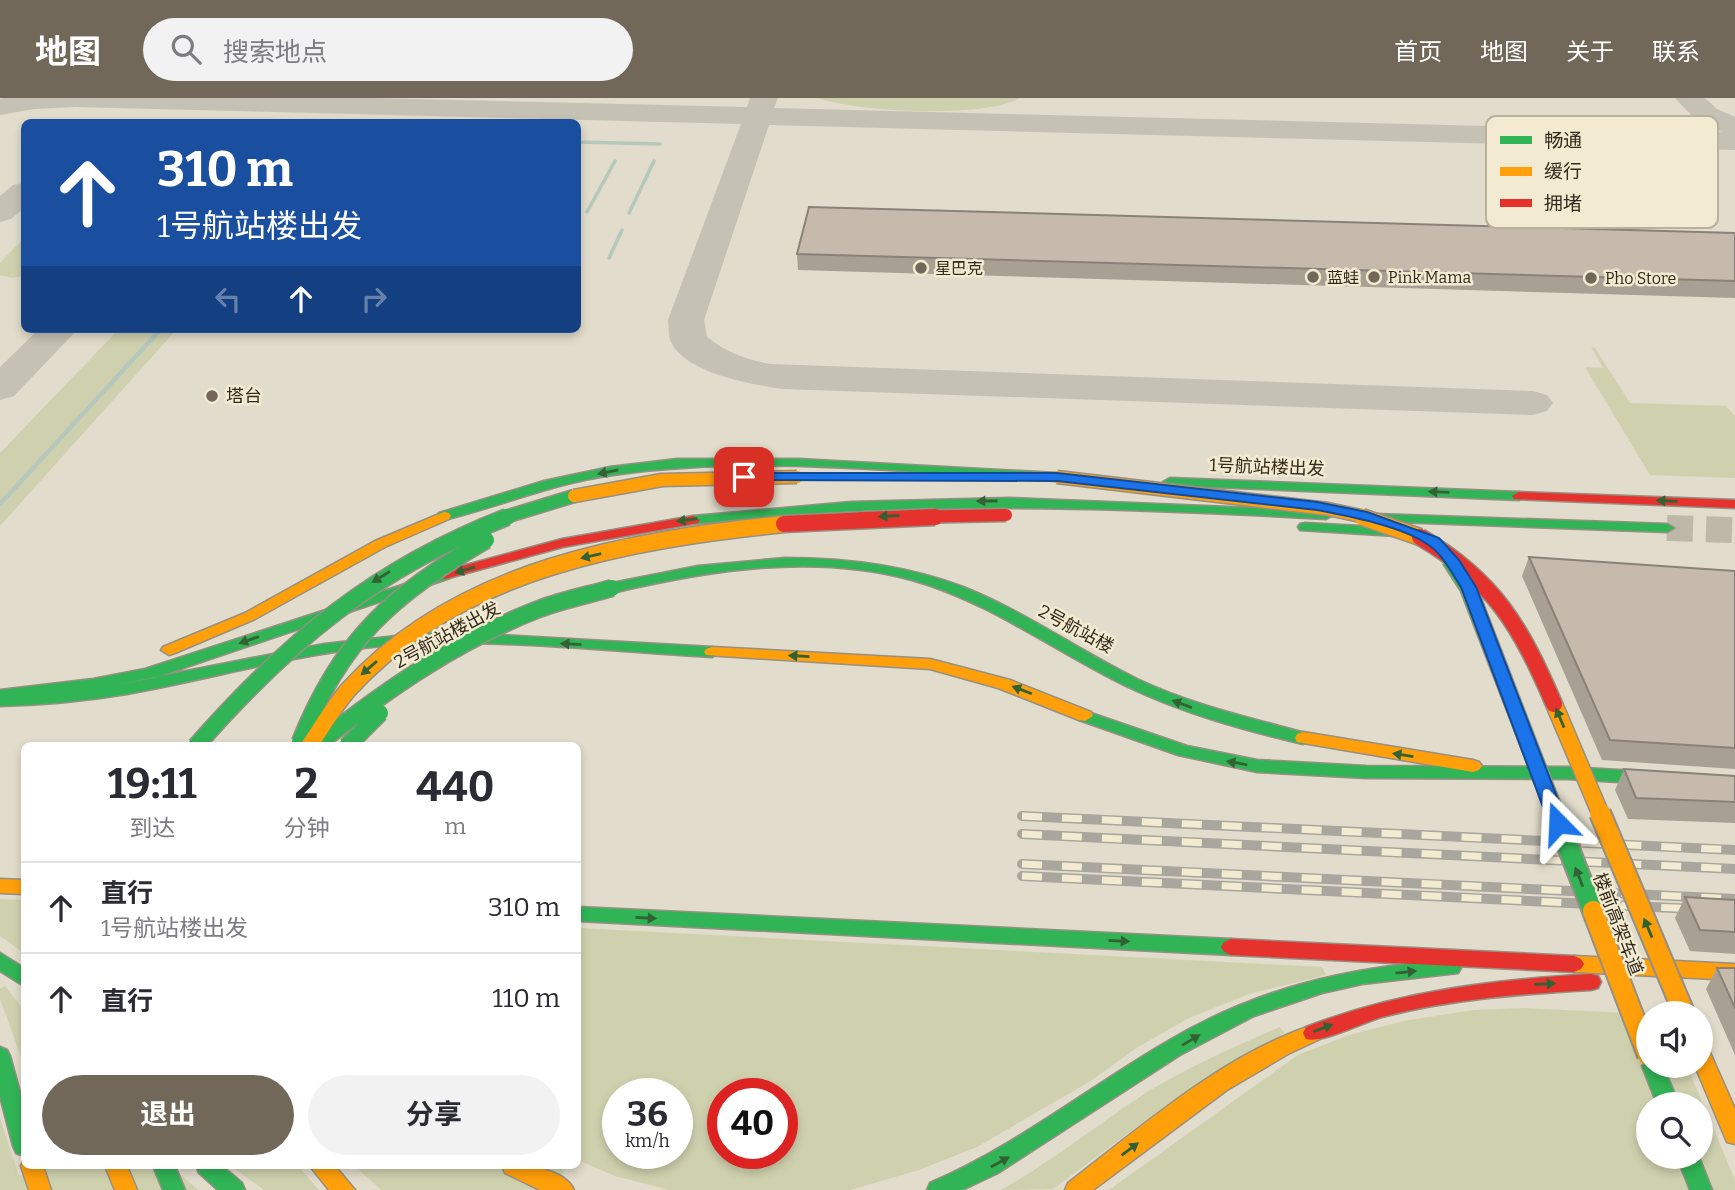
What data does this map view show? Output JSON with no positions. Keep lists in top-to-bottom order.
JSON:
{
  "streets": {
    "main road": [
      "1号航站楼出发",
      "2号航站楼",
      "2号航站楼出发",
      "楼前高架车道"
    ]
  },
  "crossings": [
    ["1号航站楼出发", "楼前高架车道"],
    ["2号航站楼", "2号航站楼出发"]
  ],
  "one_way": ["楼前高架车道"],
  "places": [
    "星巴克",
    "蓝蛙",
    "Pink Mama",
    "Pho Store",
    "塔台"
  ],
  "legend": ["畅通", "缓行", "拥堵"],
  "page": {
    "header": "地图",
    "search": "搜索地点",
    "nav": [
      "首页",
      "地图",
      "关于",
      "联系"
    ],
    "turn": ["310 m", "1号航站楼出发"],
    "eta": [
      "19:11",
      "到达",
      "2",
      "分钟",
      "440",
      "m"
    ],
    "list": [
      {
        "name": "直行",
        "note": "1号航站楼出发",
        "value": "310 m"
      },
      {
        "name": "直行",
        "value": "110 m"
      }
    ],
    "buttons": ["退出", "分享"],
    "speed": "36 km/h",
    "limit": "40"
  }
}
